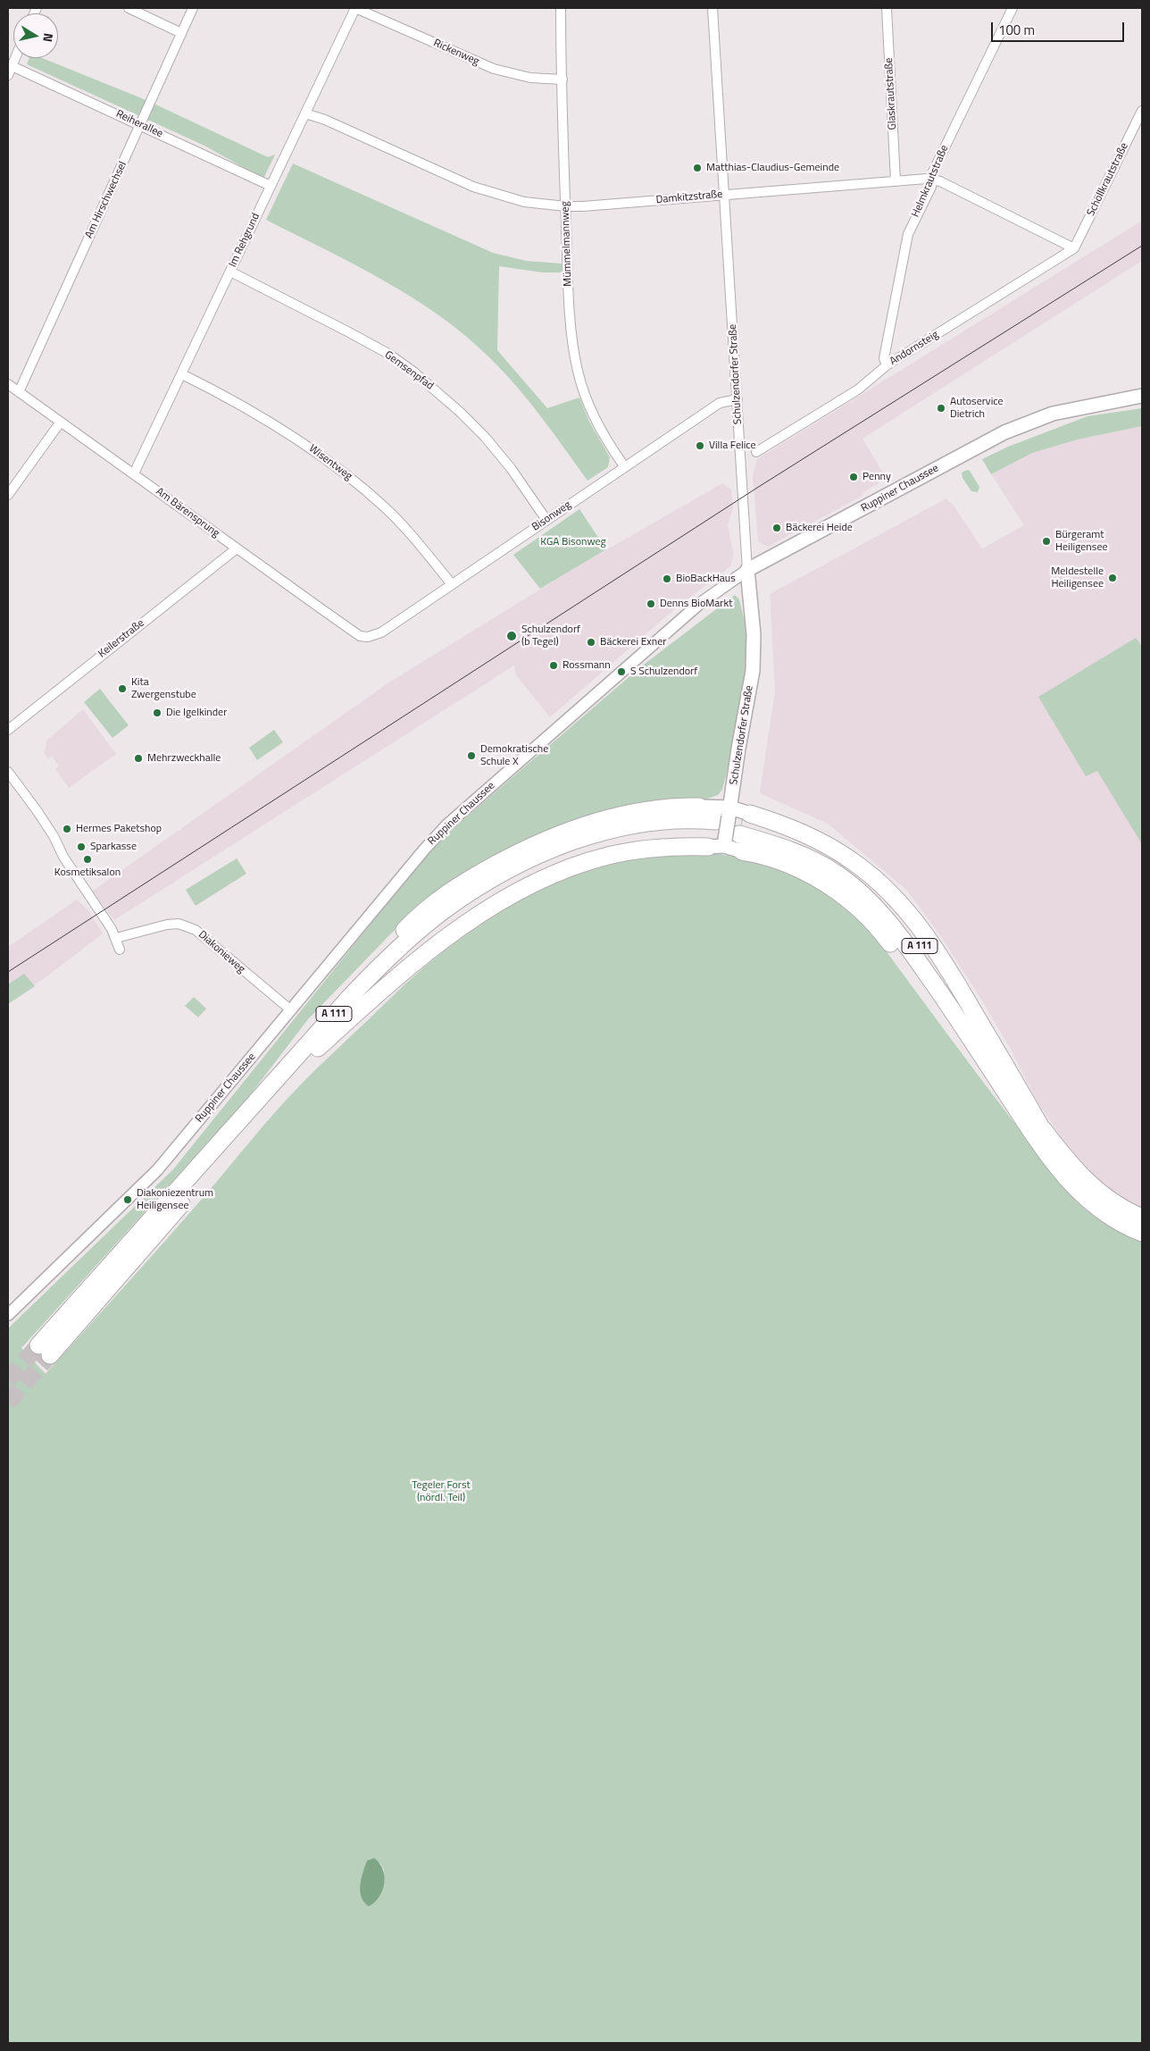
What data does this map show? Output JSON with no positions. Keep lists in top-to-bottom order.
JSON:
{
  "streets": {
    "highway": ["A 111"],
    "main road": ["Schulzendorfer Straße", "Ruppiner Chaussee"],
    "street": [
      "Rickenweg",
      "Glaskrautstraße",
      "Reiherallee",
      "Schöllkrautstraße",
      "Helmkrautstraße",
      "Damkitzstraße",
      "Am Hirschwechsel",
      "Im Rehgrund",
      "Mümmelmannweg",
      "Andornsteig",
      "Gemsenpfad",
      "Wisentweg",
      "Am Bärensprung",
      "Bisonweg",
      "Keilerstraße",
      "Diakonieweg"
    ]
  },
  "crossings": [
    ["Rickenweg", "Im Rehgrund"],
    ["Rickenweg", "Mümmelmannweg"],
    ["Glaskrautstraße", "Damkitzstraße"],
    ["Reiherallee", "Am Hirschwechsel"],
    ["Reiherallee", "Im Rehgrund"],
    ["Schöllkrautstraße", "Damkitzstraße"],
    ["Schöllkrautstraße", "Andornsteig"],
    ["Helmkrautstraße", "Damkitzstraße"],
    ["Helmkrautstraße", "Andornsteig"],
    ["Damkitzstraße", "Im Rehgrund"],
    ["Damkitzstraße", "Mümmelmannweg"],
    ["Damkitzstraße", "Andornsteig"],
    ["Damkitzstraße", "Schulzendorfer Straße"],
    ["Am Hirschwechsel", "Am Bärensprung"],
    ["Im Rehgrund", "Gemsenpfad"],
    ["Im Rehgrund", "Wisentweg"],
    ["Im Rehgrund", "Am Bärensprung"],
    ["Mümmelmannweg", "Bisonweg"],
    ["Gemsenpfad", "Bisonweg"],
    ["Schulzendorfer Straße", "Ruppiner Chaussee"],
    ["Schulzendorfer Straße", "Bisonweg"],
    ["Schulzendorfer Straße", "A 111"],
    ["Wisentweg", "Bisonweg"],
    ["Ruppiner Chaussee", "Diakonieweg"],
    ["Am Bärensprung", "Bisonweg"],
    ["Am Bärensprung", "Keilerstraße"]
  ],
  "parks": ["KGA Bisonweg", "Tegeler Forst (nördl. Teil)"],
  "places": [
    "Matthias-Claudius-Gemeinde",
    "Autoservice Dietrich",
    "Villa Felice",
    "Penny",
    "Bäckerei Heide",
    "Bürgeramt Heiligensee",
    "Meldestelle Heiligensee",
    "BioBackHaus",
    "Denns BioMarkt",
    "Schulzendorf (b Tegel)",
    "Bäckerei Exner",
    "Rossmann",
    "S Schulzendorf",
    "Kita Zwergenstube",
    "Die Igelkinder",
    "Demokratische Schule X",
    "Mehrzweckhalle",
    "Hermes Paketshop",
    "Sparkasse",
    "Kosmetiksalon",
    "Diakoniezentrum Heiligensee"
  ],
  "scale_bar": "100 m",
  "north": "right"
}
